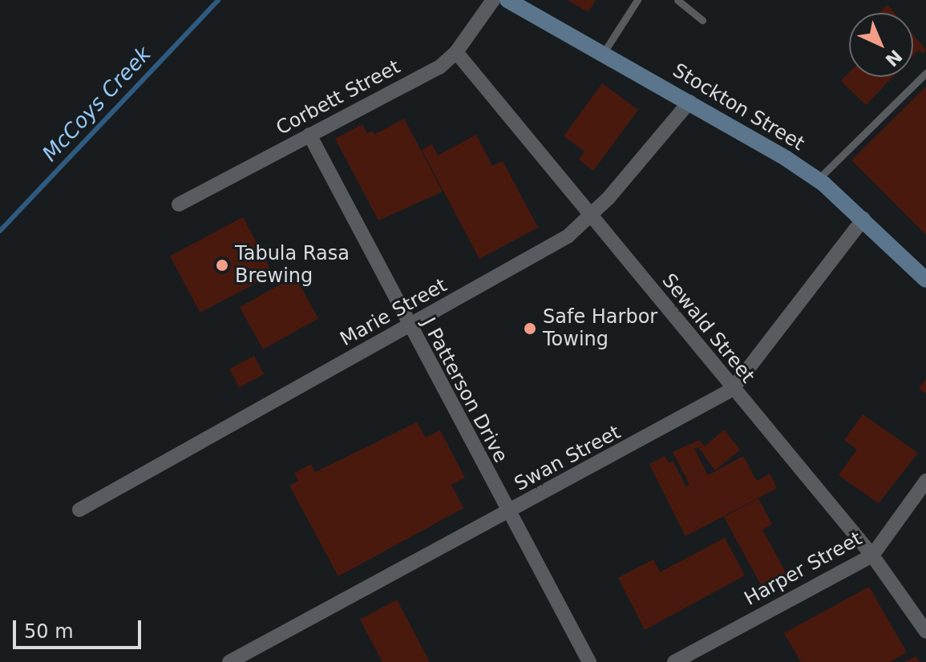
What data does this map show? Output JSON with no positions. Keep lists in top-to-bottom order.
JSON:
{
  "streets": {
    "main road": ["Stockton Street"],
    "street": [
      "Corbett Street",
      "Marie Street",
      "Sewald Street",
      "J Patterson Drive",
      "Swan Street",
      "Harper Street"
    ]
  },
  "crossings": [
    ["Corbett Street", "Sewald Street"],
    ["Corbett Street", "J Patterson Drive"],
    ["Stockton Street", "Marie Street"],
    ["Stockton Street", "Swan Street"],
    ["Marie Street", "Sewald Street"],
    ["Marie Street", "J Patterson Drive"],
    ["Sewald Street", "Swan Street"],
    ["Sewald Street", "Harper Street"],
    ["J Patterson Drive", "Swan Street"]
  ],
  "water": ["McCoys Creek"],
  "places": ["Tabula Rasa Brewing", "Safe Harbor Towing"],
  "scale_bar": "50 m",
  "north": "bottom right"
}
